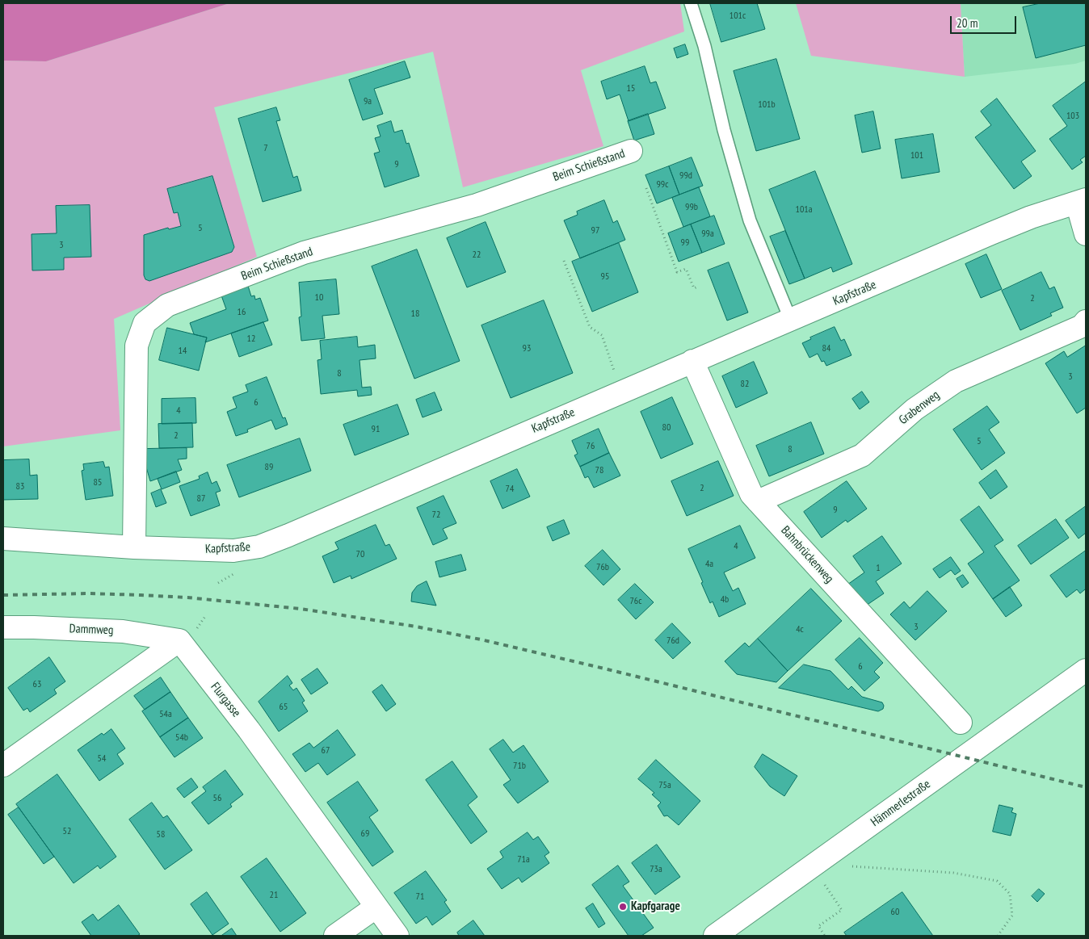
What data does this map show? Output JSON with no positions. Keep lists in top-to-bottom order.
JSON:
{
  "streets": {
    "street": [
      "Beim Schießstand",
      "Kapfstraße",
      "Grabenweg",
      "Bahnbrückenweg",
      "Dammweg",
      "Flurgasse",
      "Hämmerlestraße"
    ]
  },
  "crossings": [
    ["Beim Schießstand", "Kapfstraße"],
    ["Kapfstraße", "Bahnbrückenweg"],
    ["Grabenweg", "Bahnbrückenweg"],
    ["Dammweg", "Flurgasse"]
  ],
  "places": ["Kapfgarage"],
  "house_numbers": [
    "101c",
    "15",
    "9a",
    "101b",
    "103",
    "7",
    "101",
    "9",
    "99d",
    "99c",
    "99b",
    "101a",
    "5",
    "97",
    "99a",
    "99",
    "3",
    "22",
    "95",
    "10",
    "2",
    "16",
    "18",
    "12",
    "93",
    "84",
    "14",
    "8",
    "3",
    "82",
    "6",
    "4",
    "80",
    "91",
    "2",
    "5",
    "76",
    "8",
    "89",
    "78",
    "85",
    "83",
    "2",
    "74",
    "87",
    "9",
    "72",
    "4",
    "70",
    "4a",
    "76b",
    "1",
    "4b",
    "76c",
    "3",
    "4c",
    "76d",
    "6",
    "63",
    "65",
    "54a",
    "54b",
    "67",
    "54",
    "71b",
    "75a",
    "56",
    "52",
    "69",
    "58",
    "71a",
    "73a",
    "21",
    "71",
    "60"
  ],
  "scale_bar": "20 m"
}
